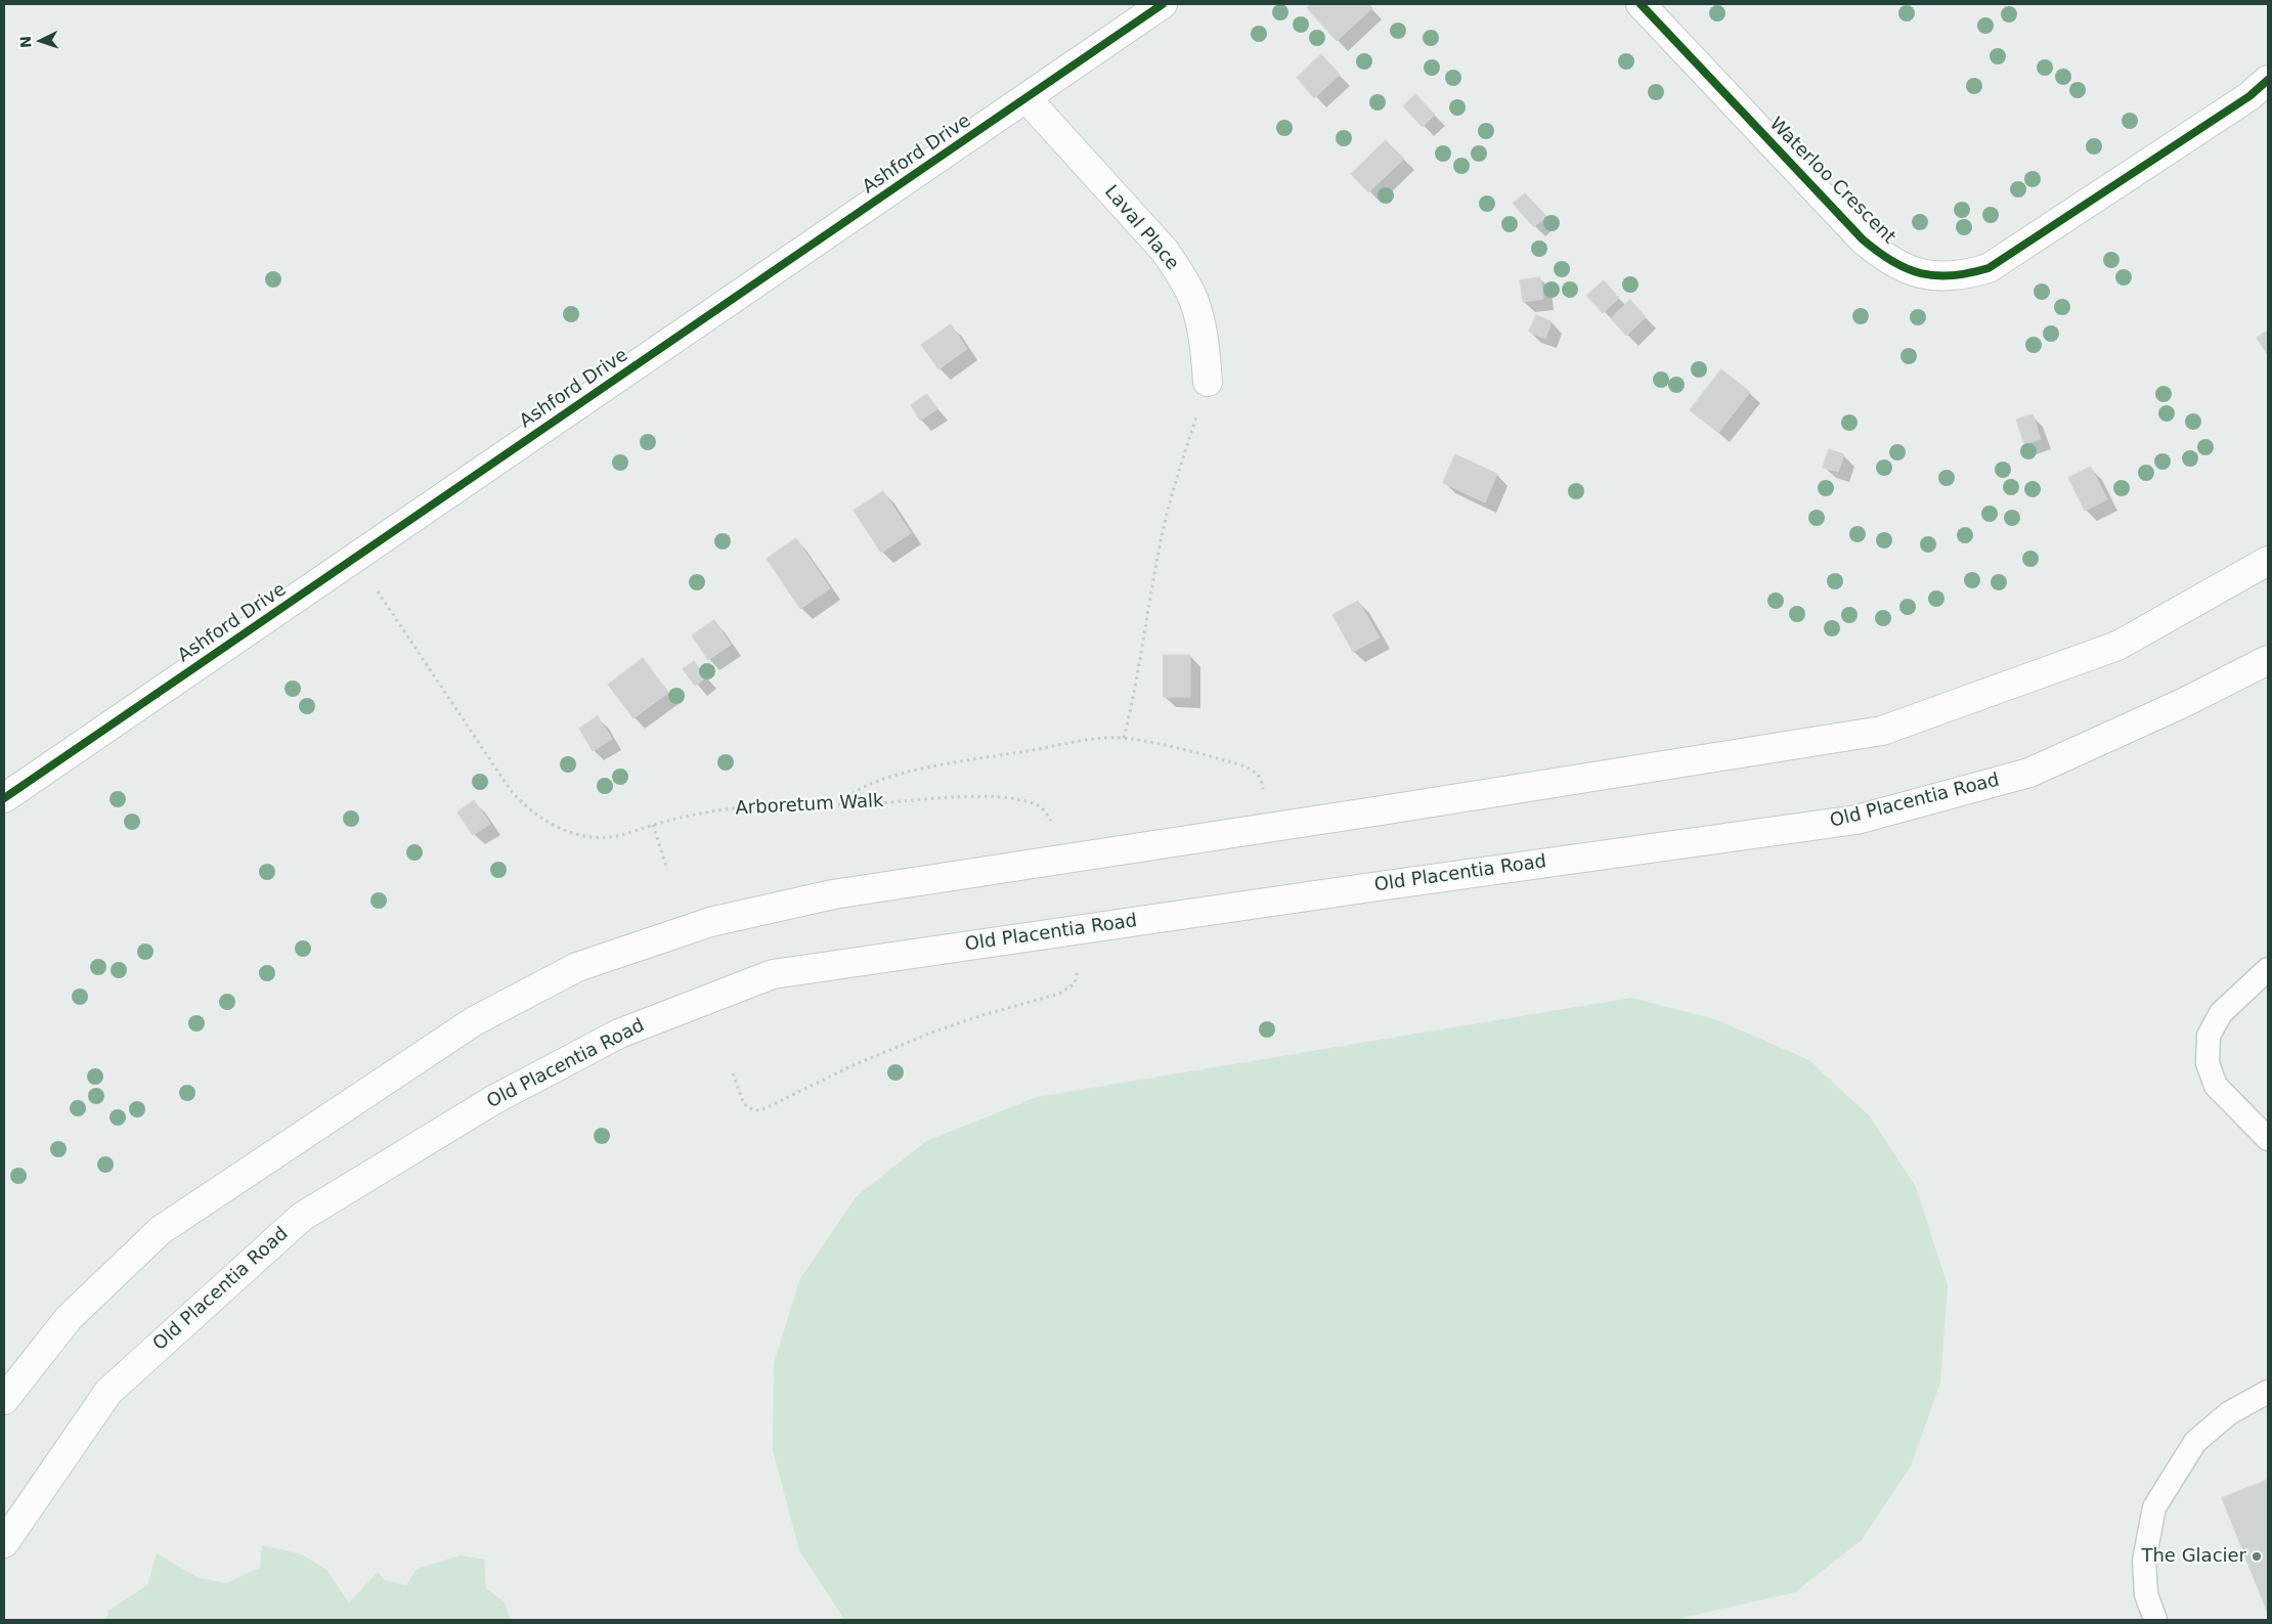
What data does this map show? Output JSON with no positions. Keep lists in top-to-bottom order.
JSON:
{
  "streets": {
    "main road": [
      "Ashford Drive",
      "Waterloo Crescent",
      "Laval Place",
      "Old Placentia Road"
    ],
    "path": ["Arboretum Walk"]
  },
  "crossings": [
    ["Ashford Drive", "Laval Place"]
  ],
  "places": ["The Glacier"],
  "north": "left"
}
